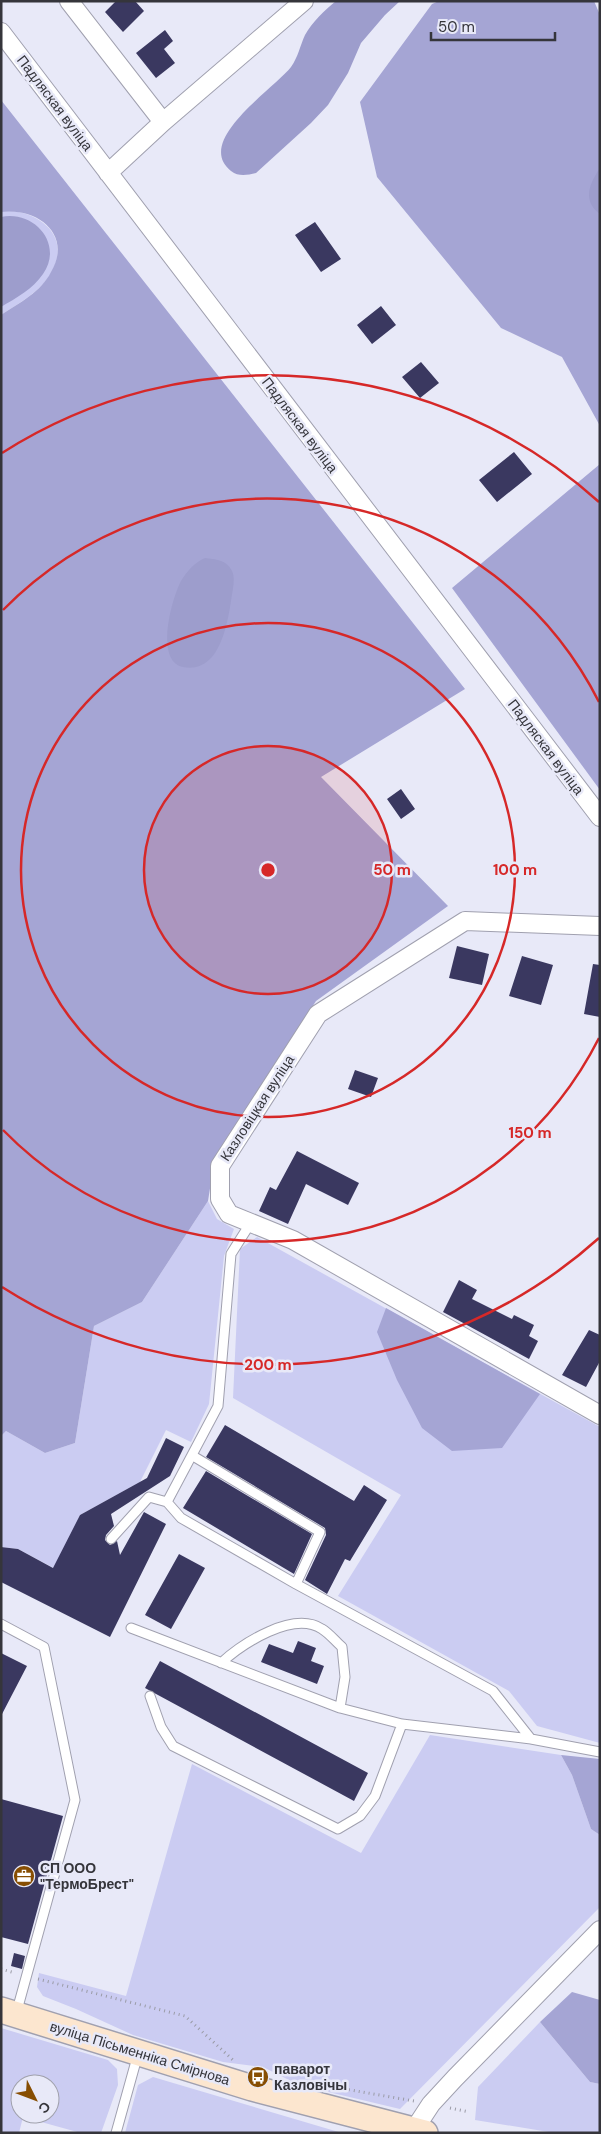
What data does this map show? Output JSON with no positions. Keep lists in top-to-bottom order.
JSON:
{
  "streets": {
    "main road": ["вуліца Пісьменніка Смірнова"],
    "street": ["Падляская вуліца", "Казловіцкая вуліца"]
  },
  "places": {
    "office": ["СП ООО \"ТермоБрест\""],
    "bus stop": ["паварот Казловічы"]
  },
  "scale_bar": "50 m",
  "north": "bottom right",
  "rings": [
    "50 m",
    "100 m",
    "150 m",
    "200 m"
  ]
}
